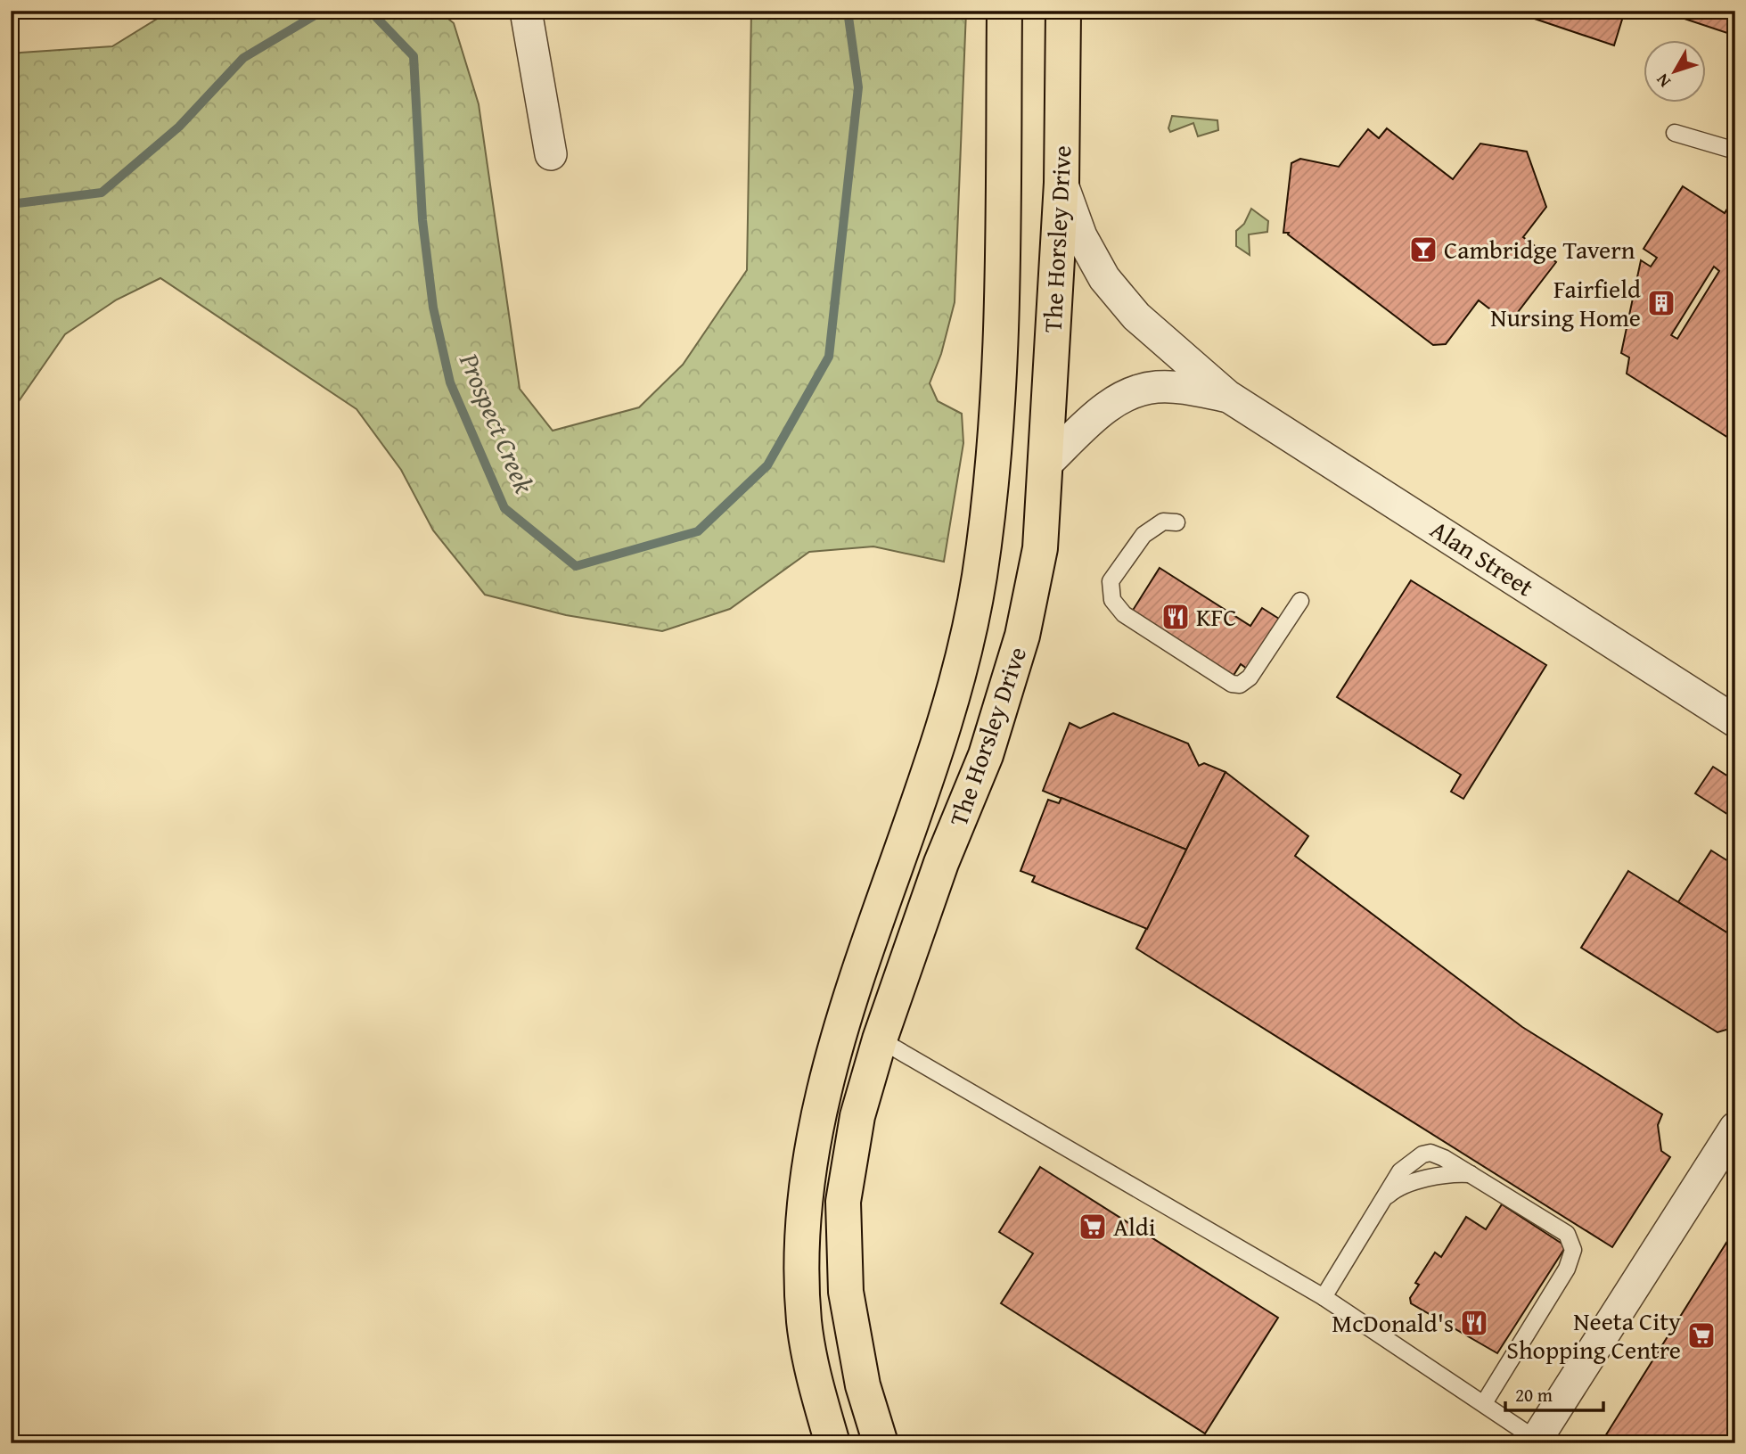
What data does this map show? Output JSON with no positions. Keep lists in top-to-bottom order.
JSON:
{
  "streets": {
    "main road": ["The Horsley Drive"],
    "street": ["Alan Street"]
  },
  "crossings": [
    ["The Horsley Drive", "Alan Street"]
  ],
  "water": ["Prospect Creek"],
  "places": {
    "bar": ["Cambridge Tavern"],
    "building": ["Fairfield Nursing Home"],
    "restaurant": ["KFC", "McDonald's"],
    "supermarket": ["Aldi", "Neeta City Shopping Centre"]
  },
  "scale_bar": "20 m",
  "north": "bottom left"
}
